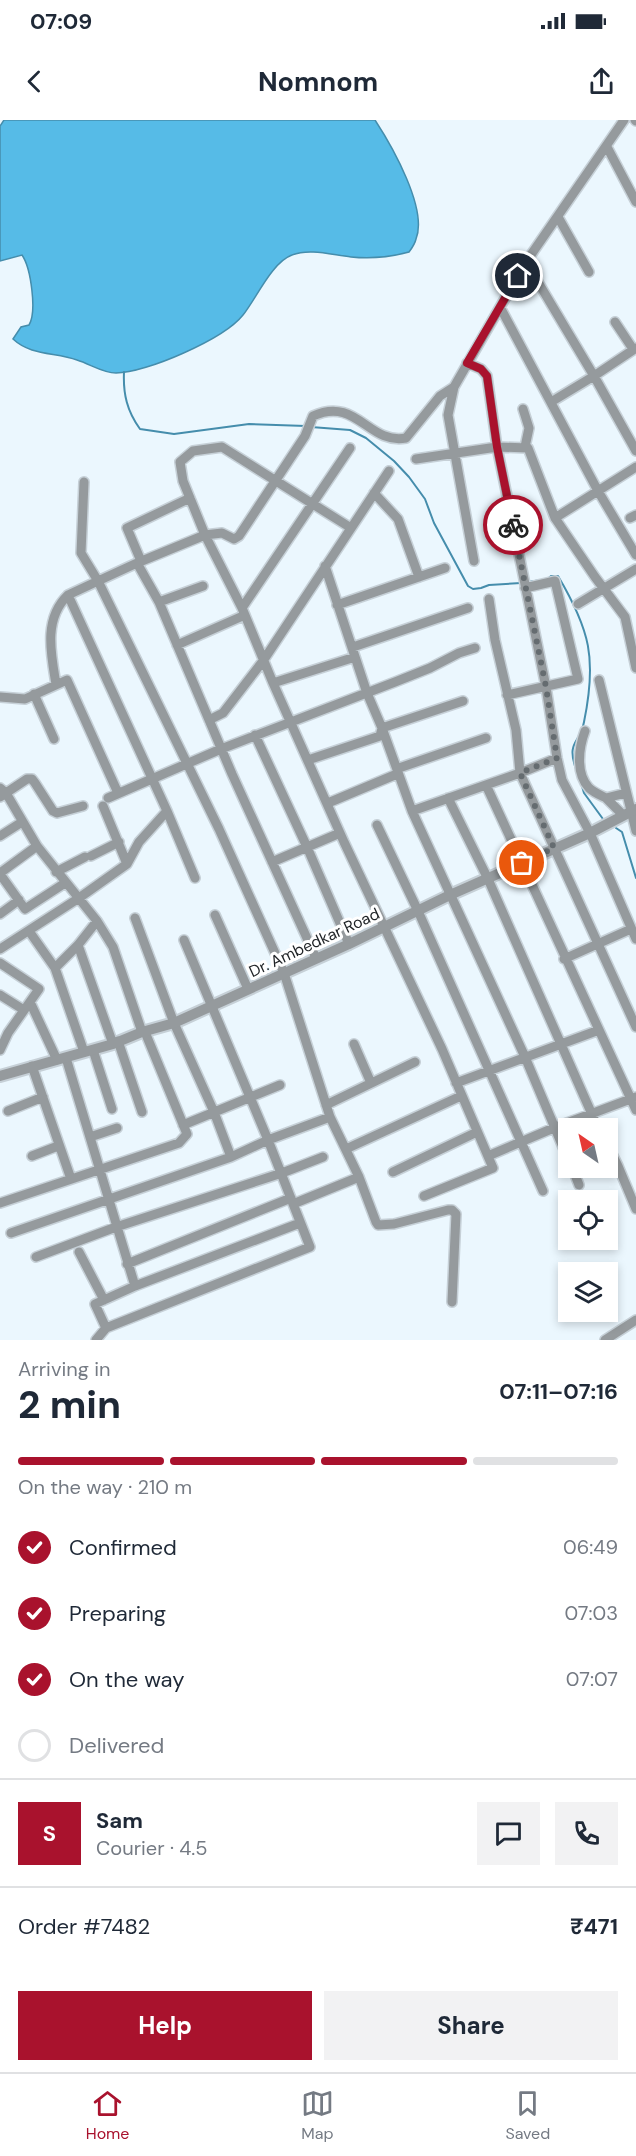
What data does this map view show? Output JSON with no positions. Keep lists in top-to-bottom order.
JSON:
{
  "streets": {
    "street": ["Dr. Ambedkar Road"]
  },
  "north": "top left",
  "page": {
    "status": "07:09",
    "header": "Nomnom",
    "heading": ["2 min", "Arriving in", "07:11–07:16"],
    "panel": [
      "Sam",
      "Courier · 4.5",
      "Order #7482",
      "₹471"
    ],
    "bar": "On the way · 210 m",
    "list": [
      ["Confirmed", "06:49"],
      ["Preparing", "07:03"],
      ["On the way", "07:07"],
      "Delivered"
    ],
    "round": "S",
    "buttons": ["Help", "Share"],
    "tabs": ["Home", "Map", "Saved"]
  }
}
